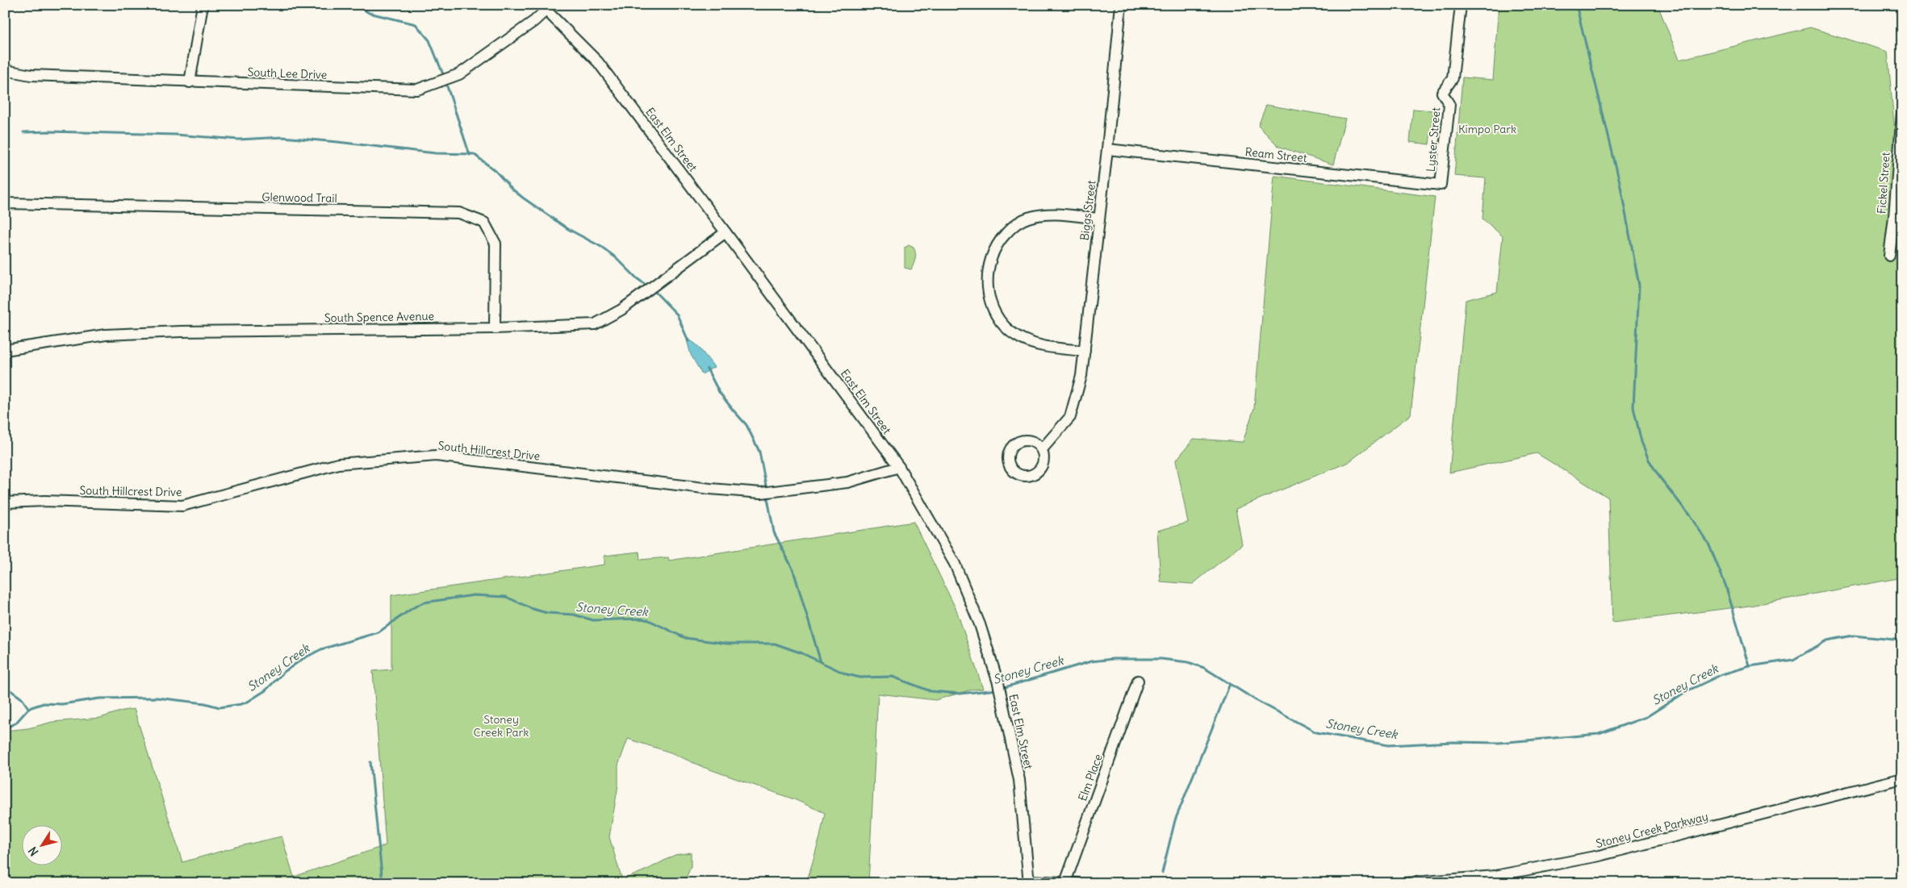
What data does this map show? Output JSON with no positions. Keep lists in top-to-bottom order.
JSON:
{
  "streets": {
    "street": [
      "South Lee Drive",
      "East Elm Street",
      "Lyster Street",
      "Ream Street",
      "Fickel Street",
      "Glenwood Trail",
      "Biggs Street",
      "South Spence Avenue",
      "South Hillcrest Drive",
      "Elm Place",
      "Stoney Creek Parkway"
    ]
  },
  "crossings": [
    ["South Lee Drive", "East Elm Street"],
    ["East Elm Street", "South Spence Avenue"],
    ["East Elm Street", "South Hillcrest Drive"],
    ["Lyster Street", "Ream Street"],
    ["Ream Street", "Biggs Street"],
    ["Glenwood Trail", "South Spence Avenue"]
  ],
  "water": ["Stoney Creek"],
  "parks": ["Kimpo Park", "Stoney Creek Park"],
  "north": "bottom left"
}
